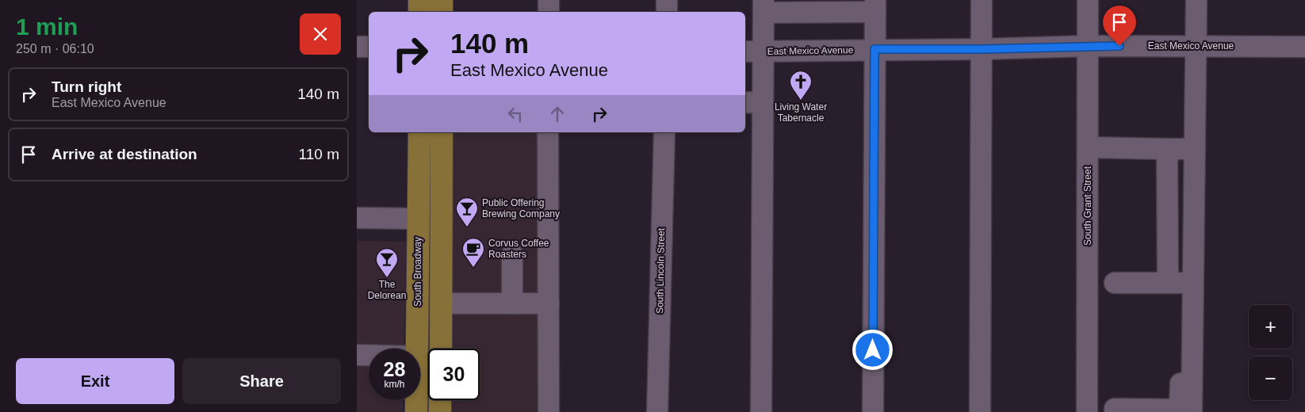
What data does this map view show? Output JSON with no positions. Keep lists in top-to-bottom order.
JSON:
{
  "streets": {
    "main road": ["South Broadway"],
    "street": ["East Mexico Avenue", "South Grant Street", "South Lincoln Street"]
  },
  "crossings": [
    ["East Mexico Avenue", "South Grant Street"]
  ],
  "places": {
    "church": ["Living Water Tabernacle"],
    "bar": ["Public Offering Brewing Company", "The Delorean"],
    "cafe": ["Corvus Coffee Roasters"]
  },
  "page": {
    "heading": ["1 min", "250 m · 06:10"],
    "turn": ["140 m", "East Mexico Avenue"],
    "list": [
      {
        "name": "Turn right",
        "note": "East Mexico Avenue",
        "value": "140 m"
      },
      {
        "name": "Arrive at destination",
        "value": "110 m"
      }
    ],
    "map_buttons": ["+", "−"],
    "speed": "28 km/h",
    "limit": "30",
    "buttons": ["Exit", "Share"]
  }
}
